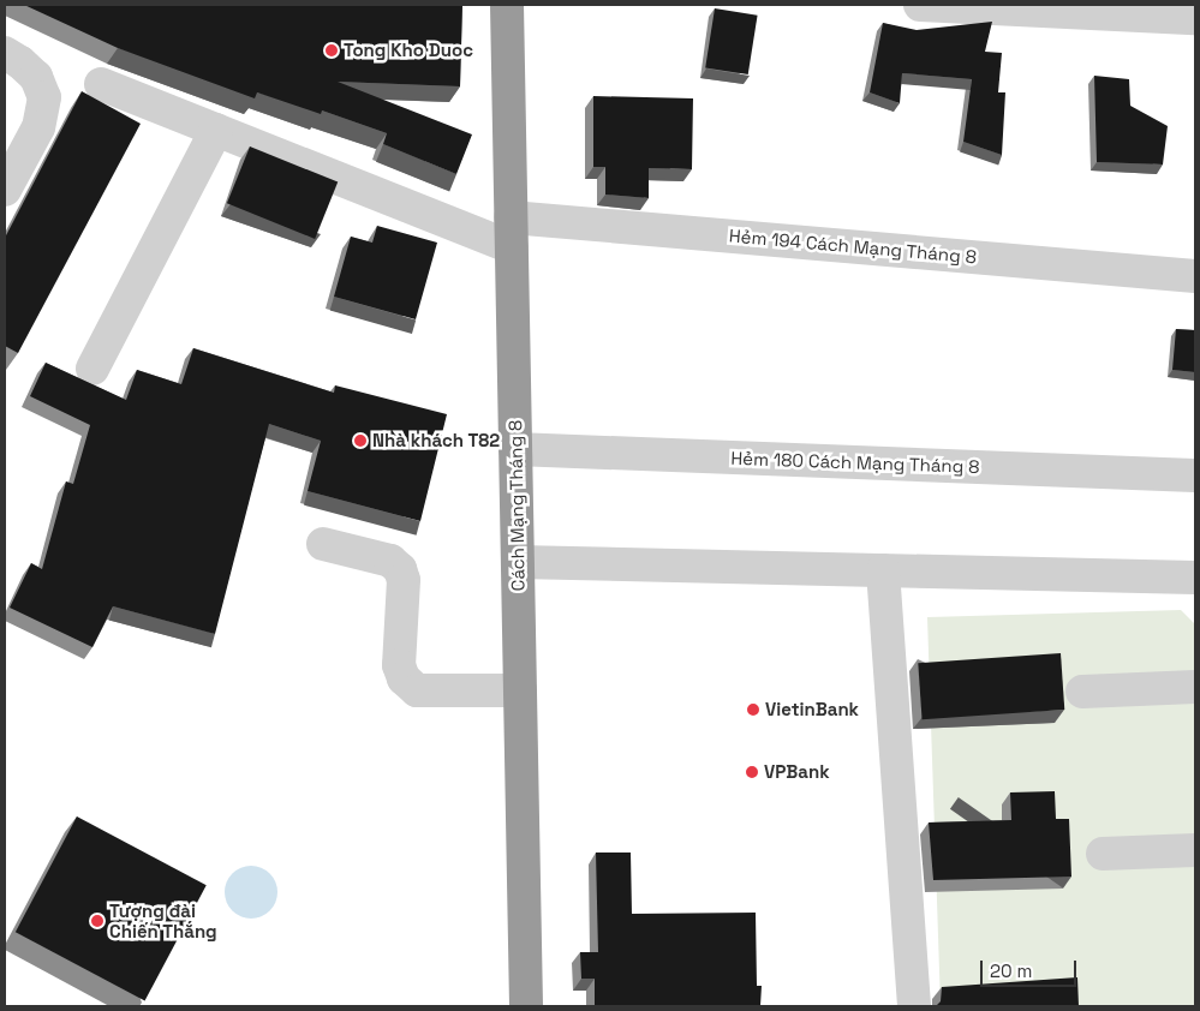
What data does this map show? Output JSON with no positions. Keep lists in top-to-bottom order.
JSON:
{
  "streets": {
    "highway": ["Cách Mạng Tháng 8"],
    "street": ["Hẻm 194 Cách Mạng Tháng 8", "Hẻm 180 Cách Mạng Tháng 8"]
  },
  "crossings": [
    ["Hẻm 194 Cách Mạng Tháng 8", "Cách Mạng Tháng 8"],
    ["Hẻm 180 Cách Mạng Tháng 8", "Cách Mạng Tháng 8"]
  ],
  "places": [
    "Tong Kho Duoc",
    "Nhà khách T82",
    "VietinBank",
    "VPBank",
    "Tượng đài Chiến Thắng"
  ],
  "scale_bar": "20 m"
}
